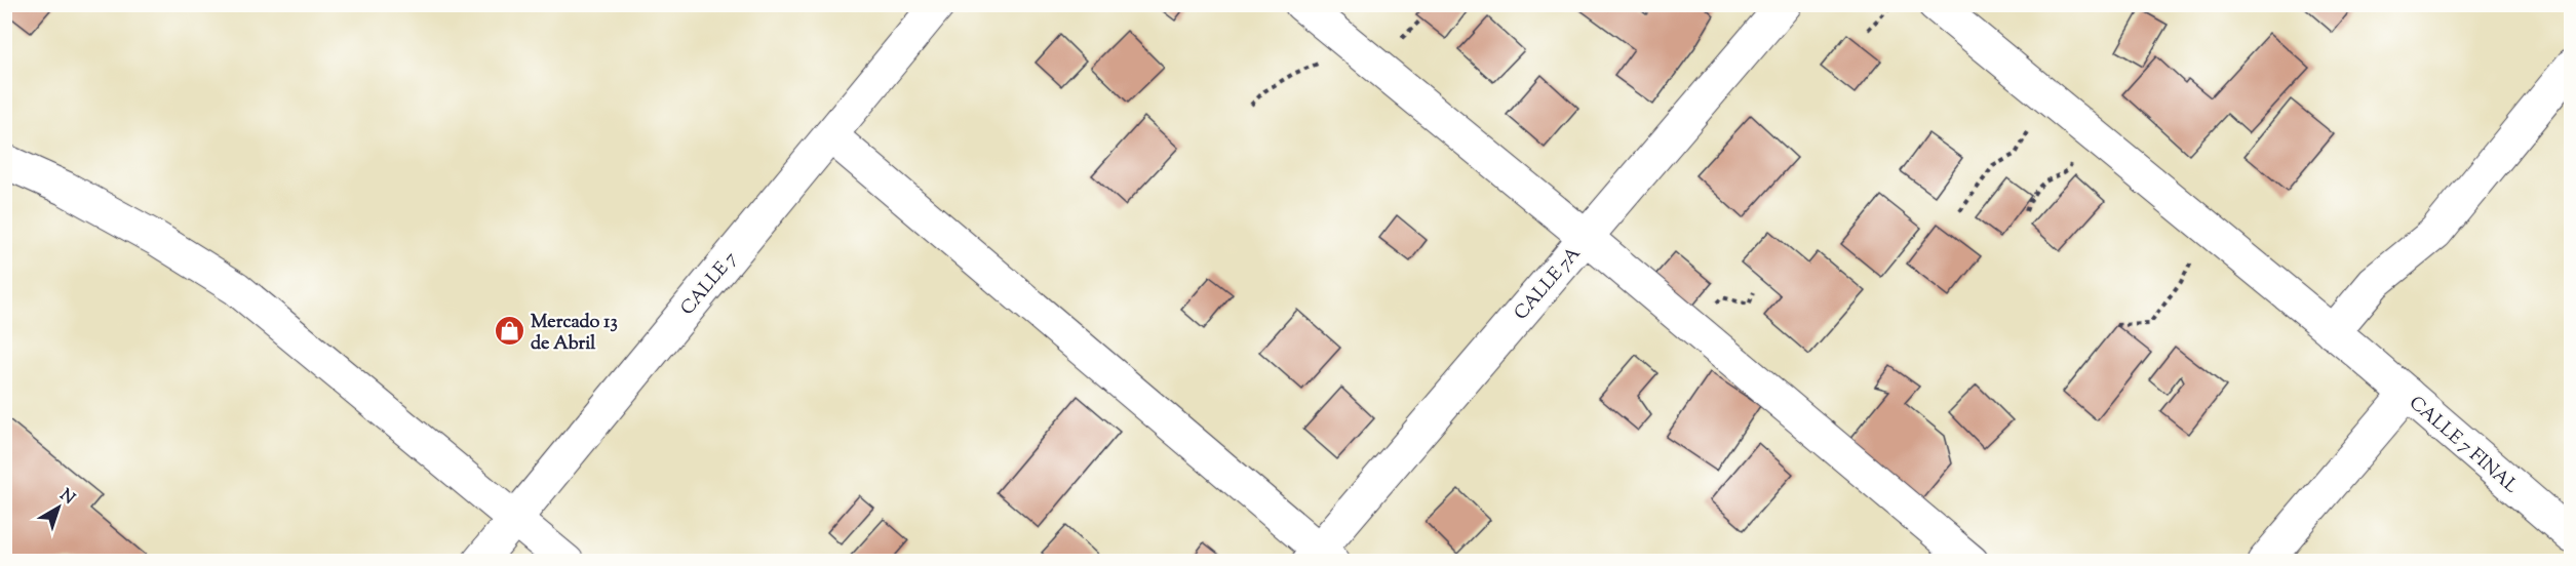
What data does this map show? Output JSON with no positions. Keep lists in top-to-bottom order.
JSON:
{
  "streets": {
    "street": ["CALLE 7", "CALLE 7A", "CALLE 7 FINAL"]
  },
  "places": {
    "shop": ["Mercado 13 de Abril"]
  },
  "north": "top right"
}
